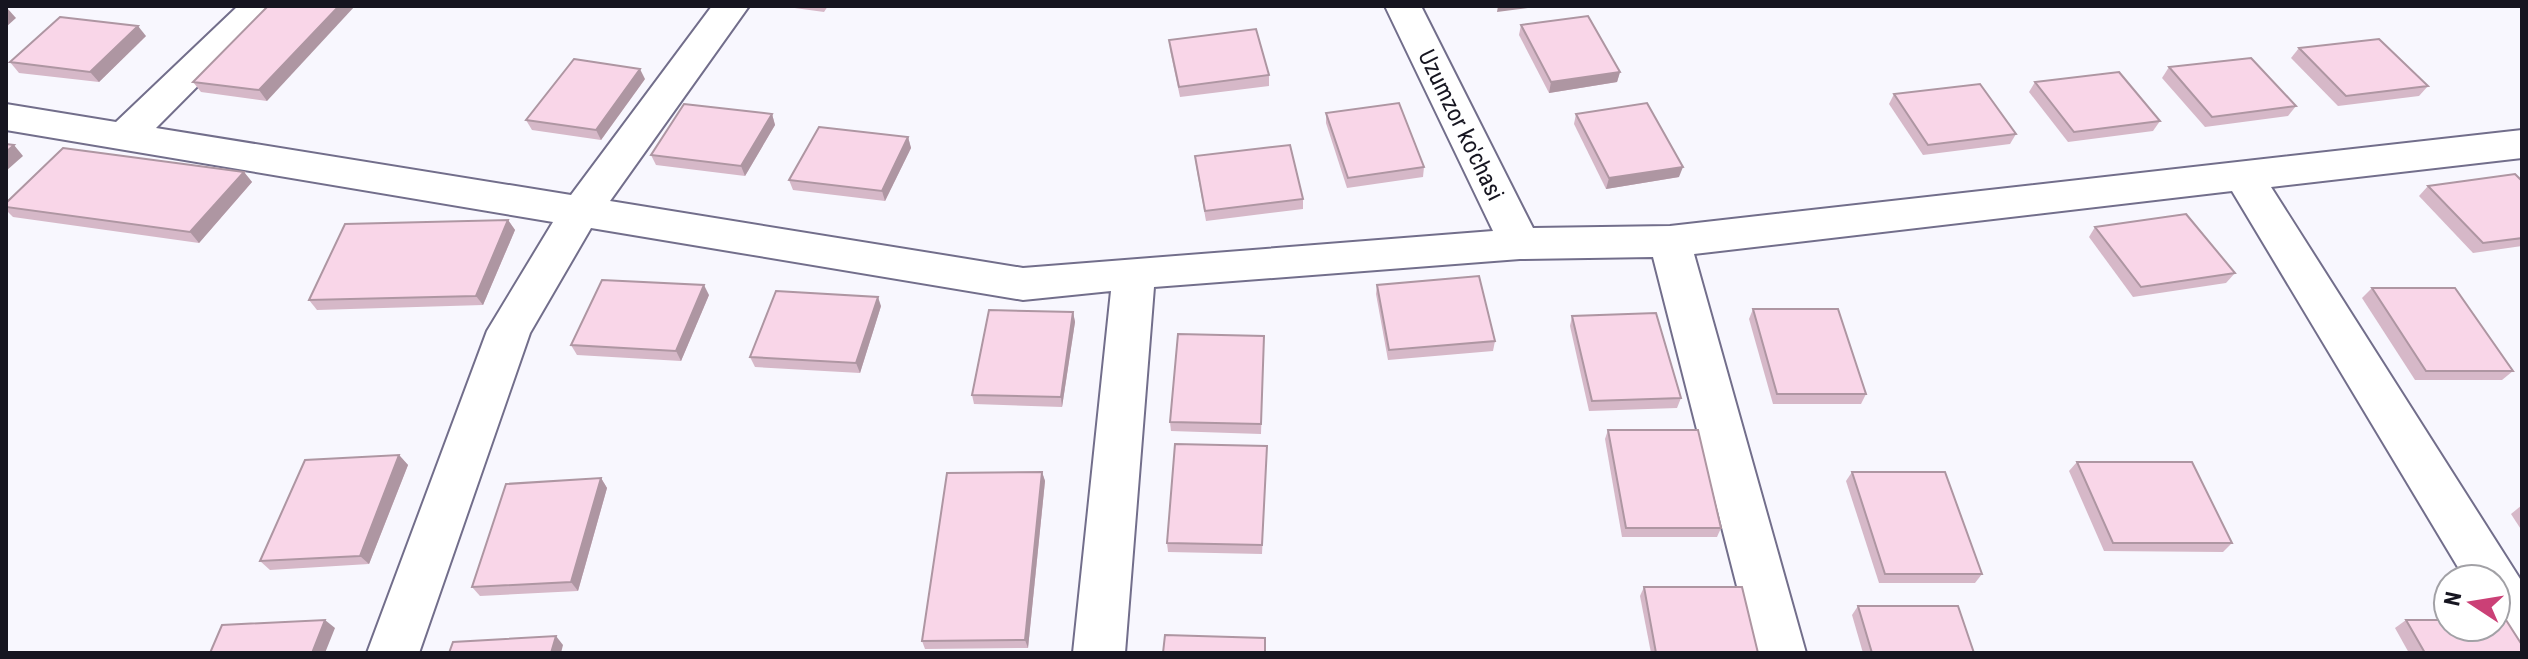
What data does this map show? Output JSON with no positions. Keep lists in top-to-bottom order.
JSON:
{
  "streets": {
    "street": ["Uzumzor ko'chasi"]
  },
  "north": "left"
}
